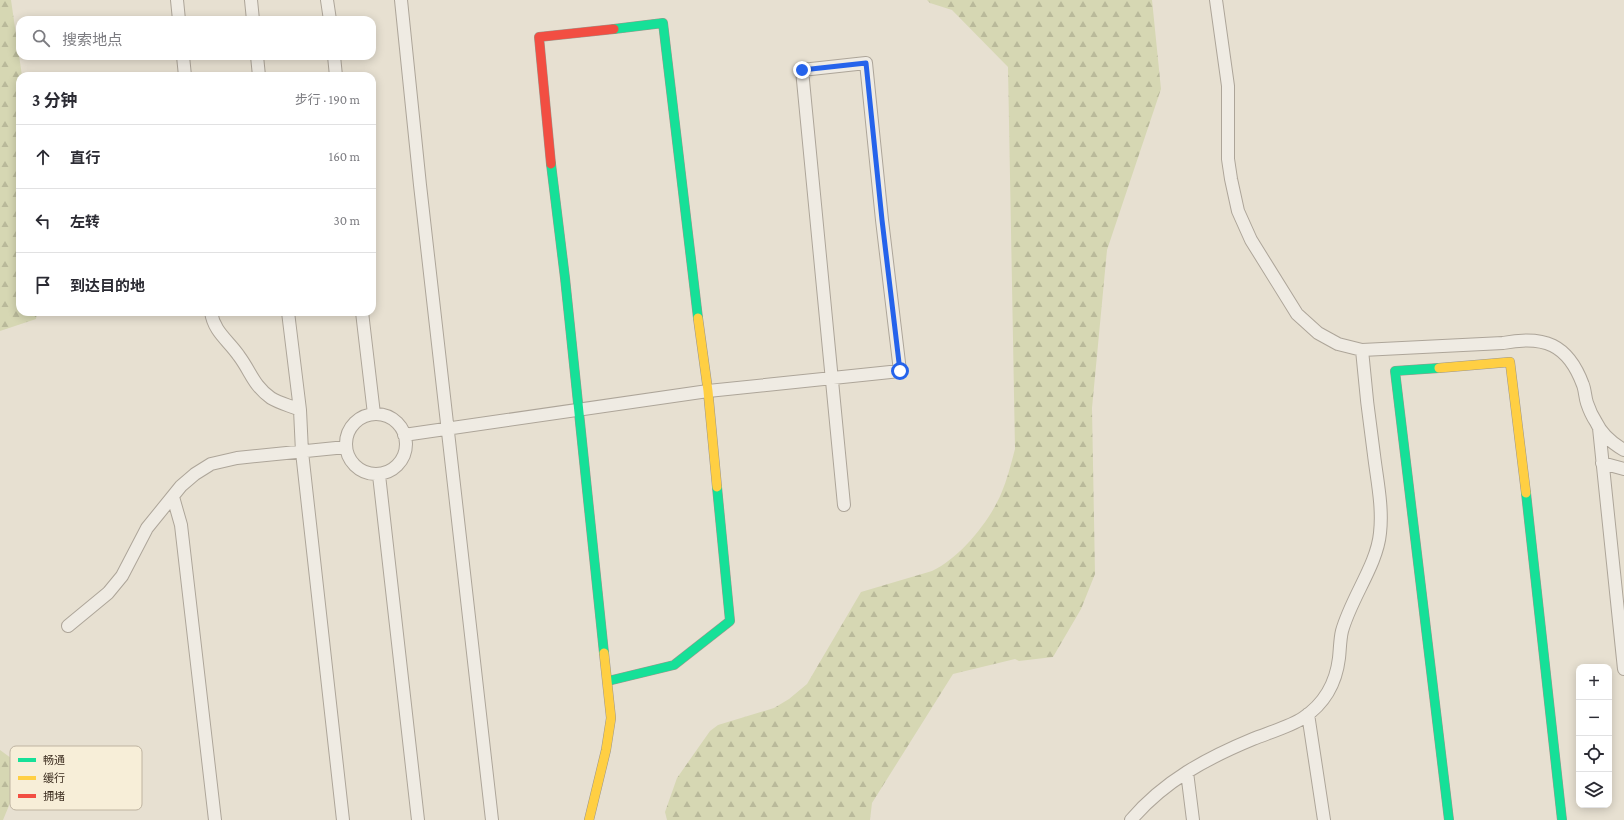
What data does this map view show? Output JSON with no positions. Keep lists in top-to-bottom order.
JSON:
{
  "legend": ["畅通", "缓行", "拥堵"],
  "page": {
    "search": "搜索地点",
    "heading": ["3 分钟", "步行 · 190 m"],
    "list": [
      ["直行", "160 m"],
      ["左转", "30 m"],
      "到达目的地"
    ],
    "map_buttons": ["+", "−"]
  }
}
